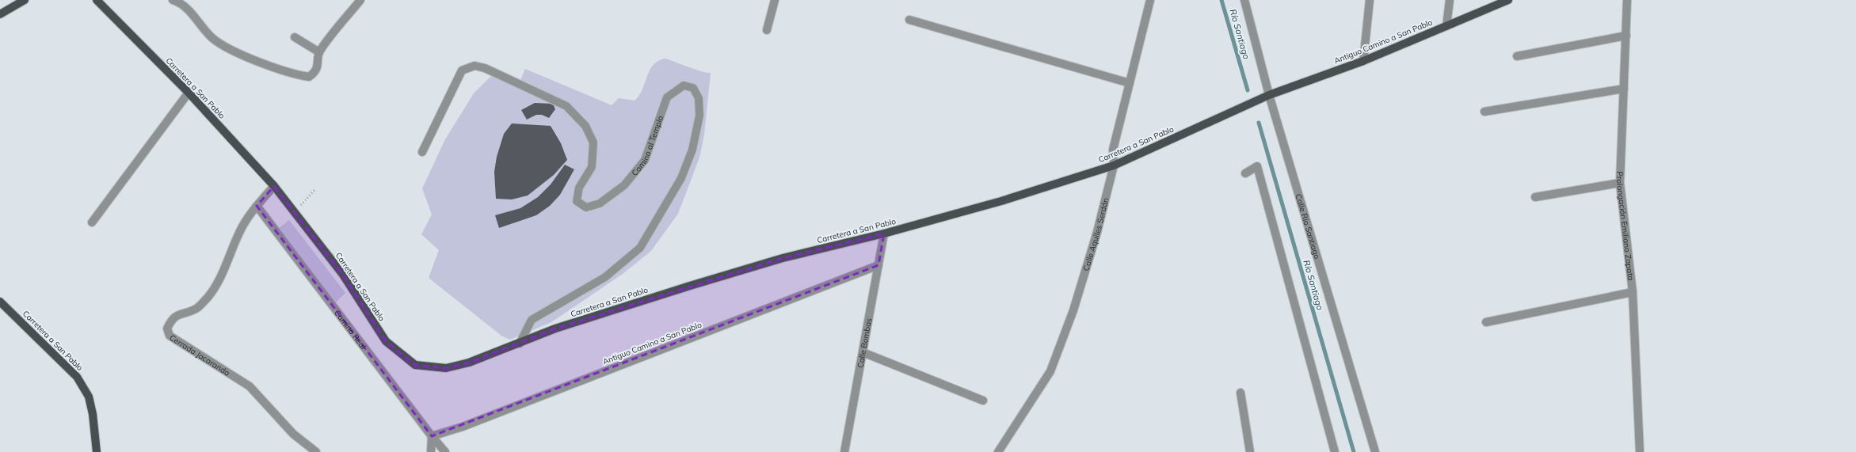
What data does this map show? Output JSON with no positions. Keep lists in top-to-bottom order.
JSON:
{
  "streets": {
    "main road": ["Antiguo Camino a San Pablo", "Carretera a San Pablo"],
    "street": [
      "Camino al Templo",
      "Calle Río Santiago",
      "Prolongación Emiliano Zapata",
      "Calle Aquiles Serdán",
      "Camino Real",
      "Calle Bombas",
      "Cerrada Jacaranda"
    ]
  },
  "crossings": [
    ["Antiguo Camino a San Pablo", "Carretera a San Pablo"],
    ["Antiguo Camino a San Pablo", "Calle Río Santiago"],
    ["Antiguo Camino a San Pablo", "Camino Real"],
    ["Antiguo Camino a San Pablo", "Calle Bombas"],
    ["Carretera a San Pablo", "Camino al Templo"],
    ["Carretera a San Pablo", "Calle Río Santiago"],
    ["Carretera a San Pablo", "Calle Aquiles Serdán"],
    ["Carretera a San Pablo", "Calle Bombas"],
    ["Carretera a San Pablo", "Cerrada Jacaranda"],
    ["Camino Real", "Cerrada Jacaranda"]
  ],
  "water": ["Río Santiago"]
}
